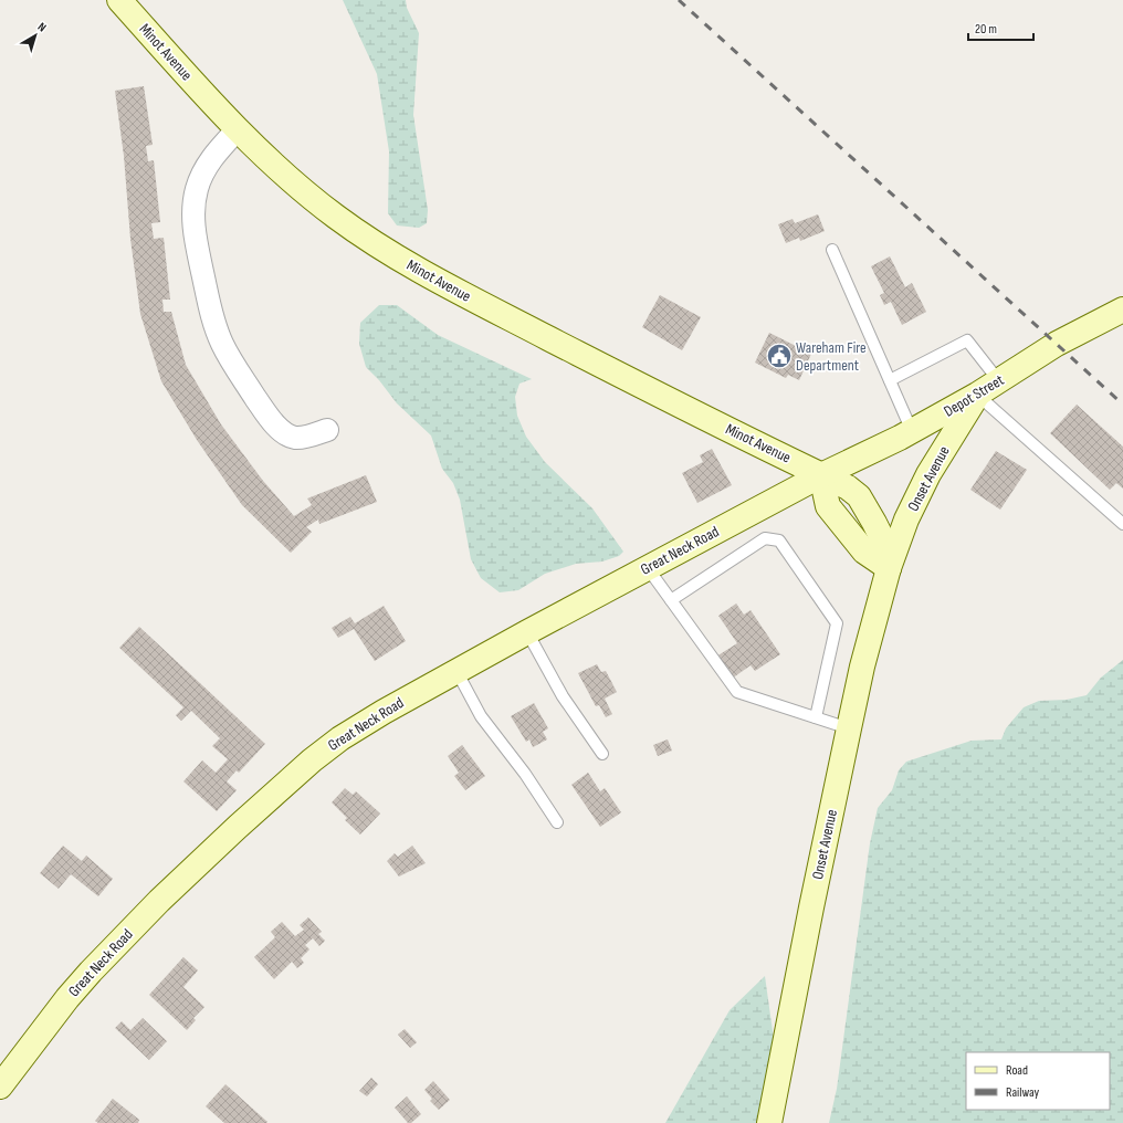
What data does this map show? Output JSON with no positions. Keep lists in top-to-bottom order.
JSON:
{
  "streets": {
    "main road": [
      "Minot Avenue",
      "Depot Street",
      "Onset Avenue",
      "Great Neck Road"
    ]
  },
  "crossings": [
    ["Minot Avenue", "Depot Street"],
    ["Minot Avenue", "Great Neck Road"],
    ["Depot Street", "Onset Avenue"],
    ["Depot Street", "Great Neck Road"]
  ],
  "places": {
    "public building": ["Wareham Fire Department"]
  },
  "legend": ["Road", "Railway"],
  "scale_bar": "20 m",
  "north": "top right"
}
